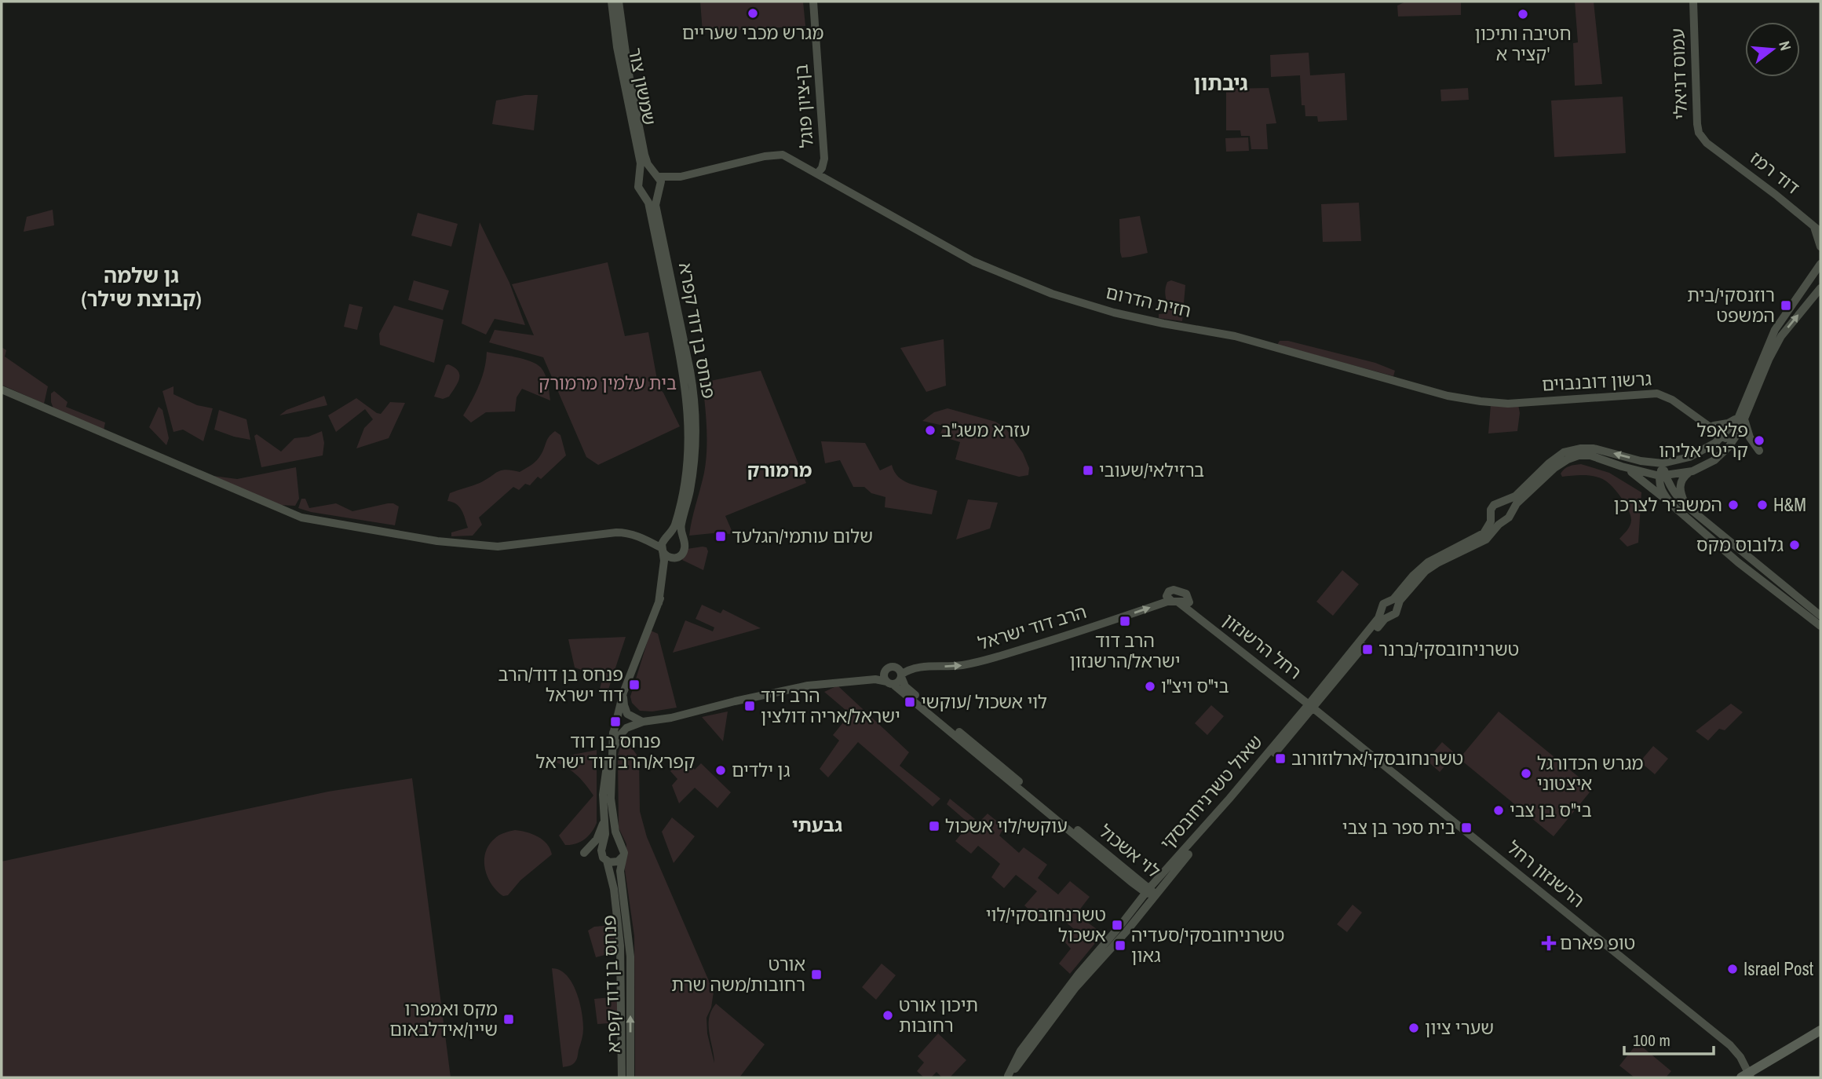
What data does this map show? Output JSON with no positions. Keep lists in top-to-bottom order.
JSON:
{
  "streets": {
    "street": [
      "עמוס דניאלי",
      "שמשון צור",
      "בן-ציון פוגל",
      "דוד רמז",
      "חזית הדרום",
      "פנחס בן דוד קפרא",
      "גרשון דובנבוים",
      "הרב דוד ישראל",
      "רחל הרשנזון",
      "שאול טשרניחובסקי",
      "לוי אשכול",
      "הרשנזון רחל"
    ]
  },
  "crossings": [
    ["עמוס דניאלי", "דוד רמז"],
    ["שמשון צור", "פנחס בן דוד קפרא"],
    ["בן-ציון פוגל", "חזית הדרום"],
    ["חזית הדרום", "גרשון דובנבוים"],
    ["הרב דוד ישראל", "רחל הרשנזון"],
    ["הרב דוד ישראל", "לוי אשכול"],
    ["רחל הרשנזון", "שאול טשרניחובסקי"],
    ["רחל הרשנזון", "הרשנזון רחל"],
    ["שאול טשרניחובסקי", "לוי אשכול"],
    ["שאול טשרניחובסקי", "הרשנזון רחל"]
  ],
  "one_way": ["הרב דוד ישראל"],
  "districts": [
    "גיבתון",
    "גן שלמה (קבוצת שילר)",
    "מרמורק",
    "גבעתי"
  ],
  "parks": ["בית עלמין מרמורק"],
  "places": {
    "other": [
      "מגרש מכבי שעריים",
      "חטיבה ותיכון קציר א'",
      "עזרא משג\"ב",
      "פלאפל קריטי אליהו",
      "המשביר לצרכן",
      "H&M",
      "גלובוס מקס",
      "בי\"ס ויצ\"ו",
      "גן ילדים",
      "מגרש הכדורגל איצטוני",
      "בי\"ס בן צבי",
      "Israel Post",
      "תיכון אורט רחובות",
      "שערי ציון"
    ],
    "transit": [
      "רוזנסקי/בית המשפט",
      "ברזילאי/שעובי",
      "שלום עותמי/הגלעד",
      "הרב דוד ישראל/הרשנזון",
      "טשרניחובסקי/ברנר",
      "פנחס בן דוד/הרב דוד ישראל",
      "לוי אשכול /עוקשי",
      "הרב דוד ישראל/אריה דולצין",
      "פנחס בן דוד קפרא/הרב דוד ישראל",
      "טשרנחובסקי/ארלוזורוב",
      "עוקשי/לוי אשכול",
      "בית ספר בן צבי",
      "טשרנחובסקי/לוי אשכול",
      "טשרניחובסקי/סעדיה גאון",
      "אורט רחובות/משה שרת",
      "מקס ואמפרו שיין/אידלבאום"
    ],
    "health": ["טופ פארם"]
  },
  "scale_bar": "100 m",
  "north": "right"
}
